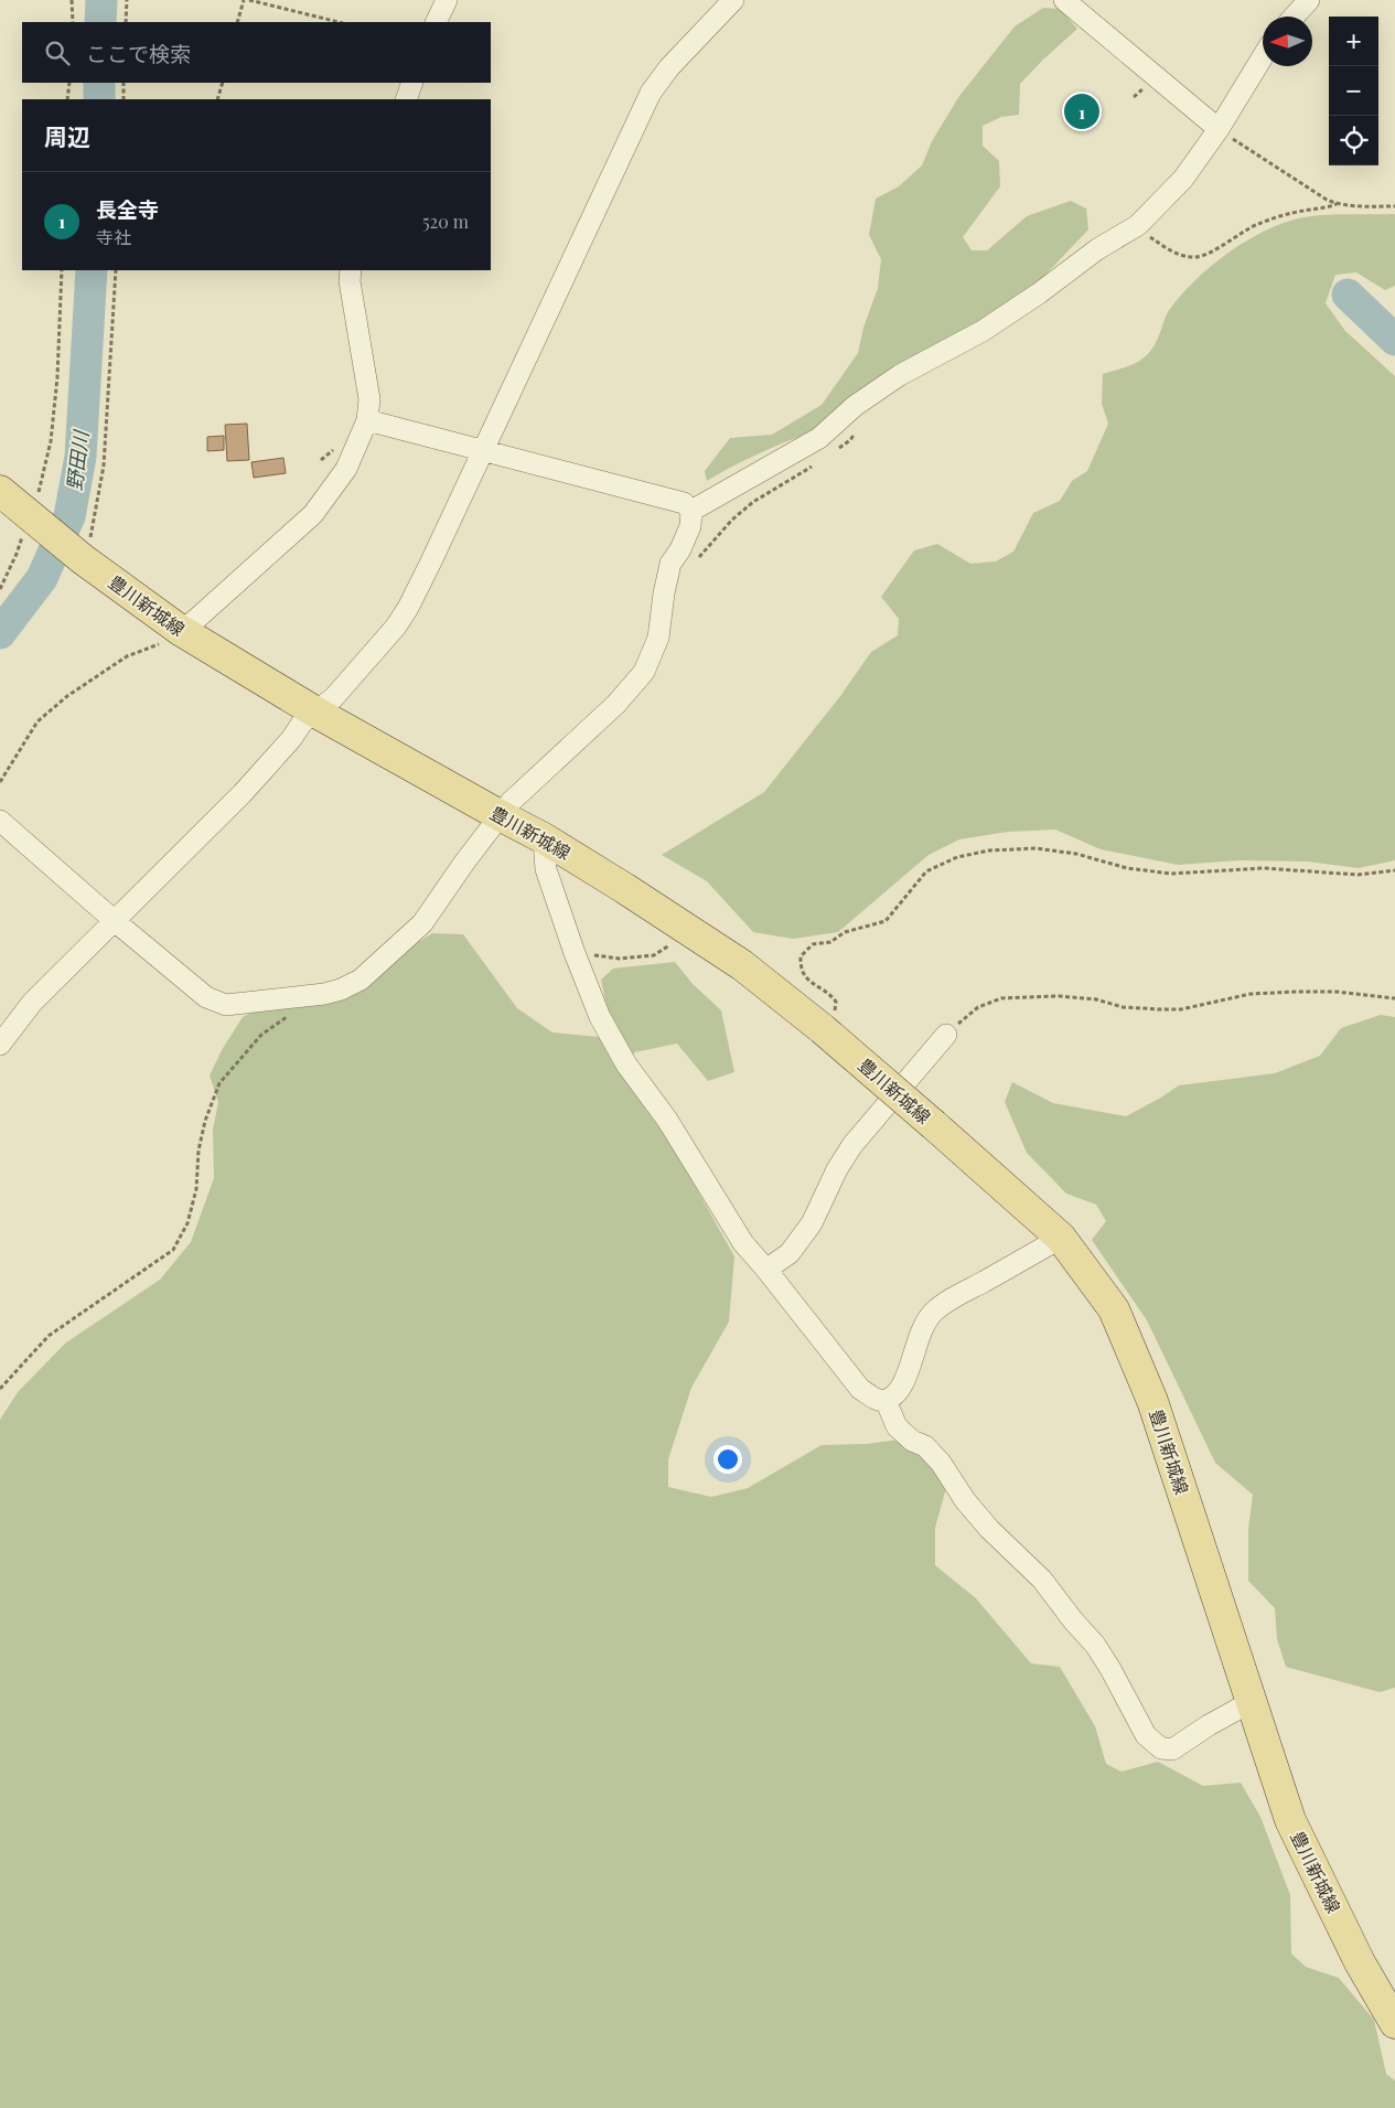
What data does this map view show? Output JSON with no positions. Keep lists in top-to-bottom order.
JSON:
{
  "streets": {
    "main road": ["豊川新城線"]
  },
  "water": ["野田川"],
  "north": "left",
  "page": {
    "map_buttons": ["+", "−"],
    "search": "ここで検索",
    "pins": "1",
    "heading": "周辺",
    "list": [
      {
        "mark": "1",
        "name": "長全寺",
        "note": "寺社",
        "value": "520 m"
      }
    ]
  }
}
